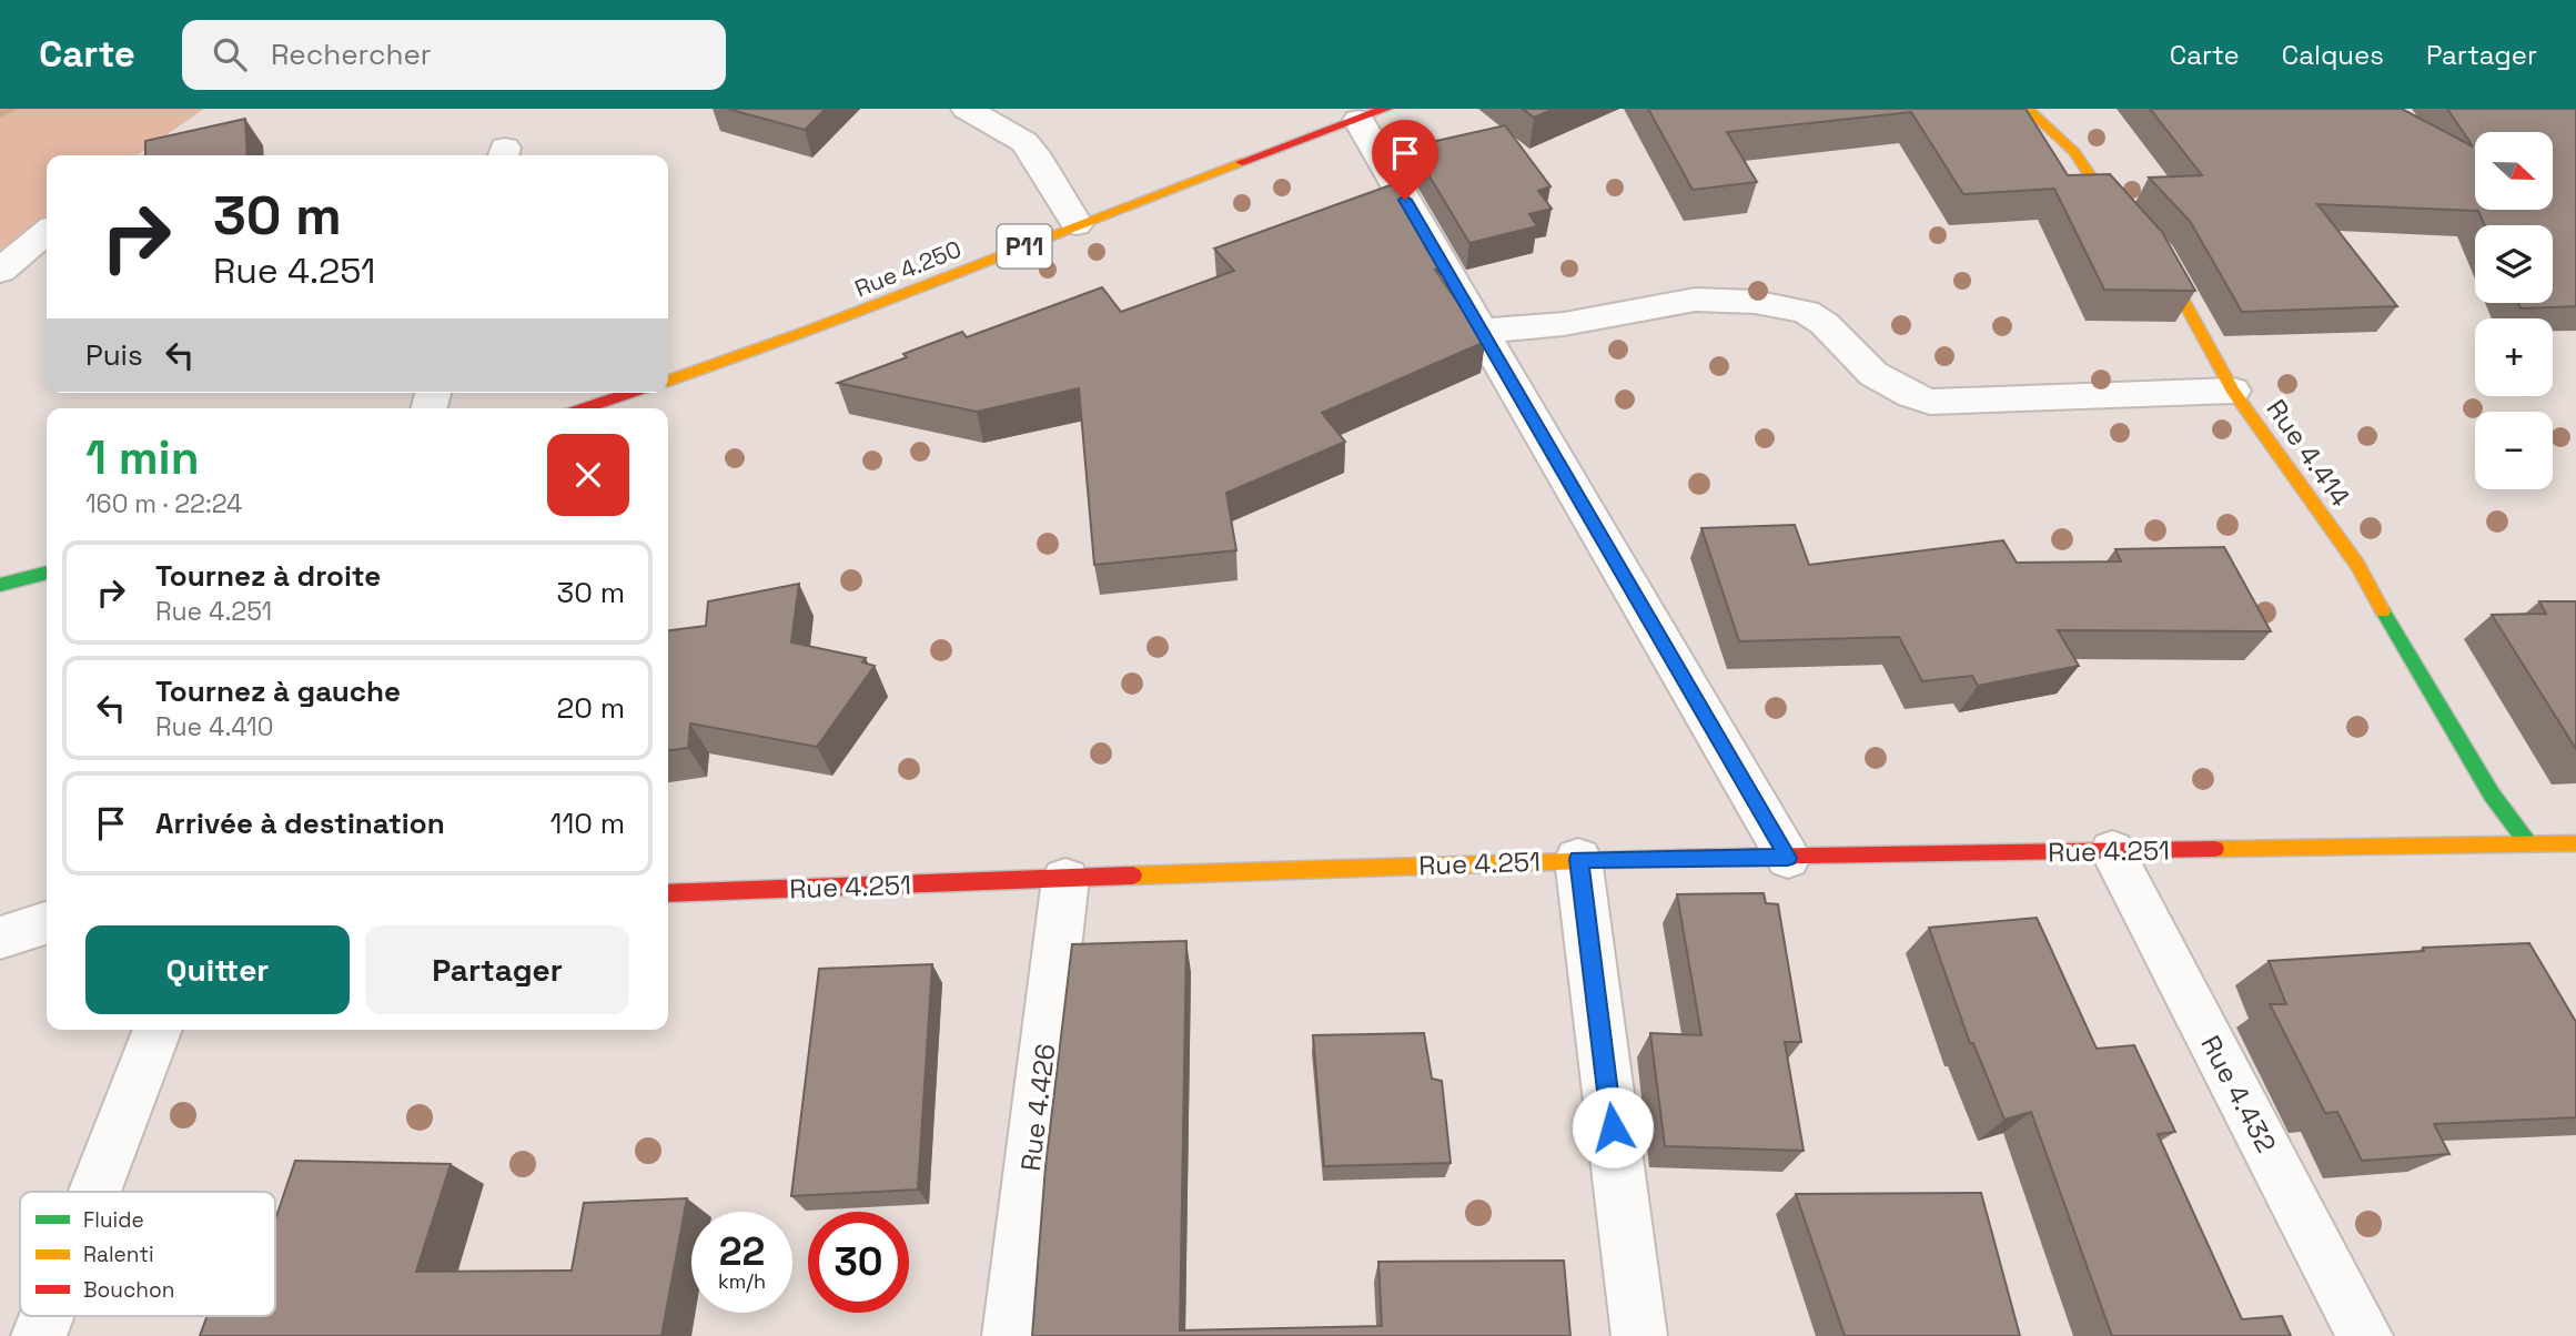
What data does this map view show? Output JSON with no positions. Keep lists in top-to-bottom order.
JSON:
{
  "streets": {
    "street": [
      "P11",
      "Rue 4.250",
      "Rue 4.414",
      "Rue 4.251",
      "Rue 4.432",
      "Rue 4.426"
    ]
  },
  "crossings": [
    ["Rue 4.414", "Rue 4.251"],
    ["Rue 4.251", "Rue 4.432"],
    ["Rue 4.251", "Rue 4.426"]
  ],
  "legend": ["Fluide", "Ralenti", "Bouchon"],
  "north": "right",
  "page": {
    "header": "Carte",
    "search": "Rechercher",
    "nav": ["Carte", "Calques", "Partager"],
    "map_buttons": ["+", "−"],
    "turn": ["30 m", "Rue 4.251"],
    "then": "Puis",
    "heading": ["1 min", "160 m · 22:24"],
    "list": [
      {
        "name": "Tournez à droite",
        "note": "Rue 4.251",
        "value": "30 m"
      },
      {
        "name": "Tournez à gauche",
        "note": "Rue 4.410",
        "value": "20 m"
      },
      {
        "name": "Arrivée à destination",
        "value": "110 m"
      }
    ],
    "buttons": ["Quitter", "Partager"],
    "speed": "22 km/h",
    "limit": "30"
  }
}
